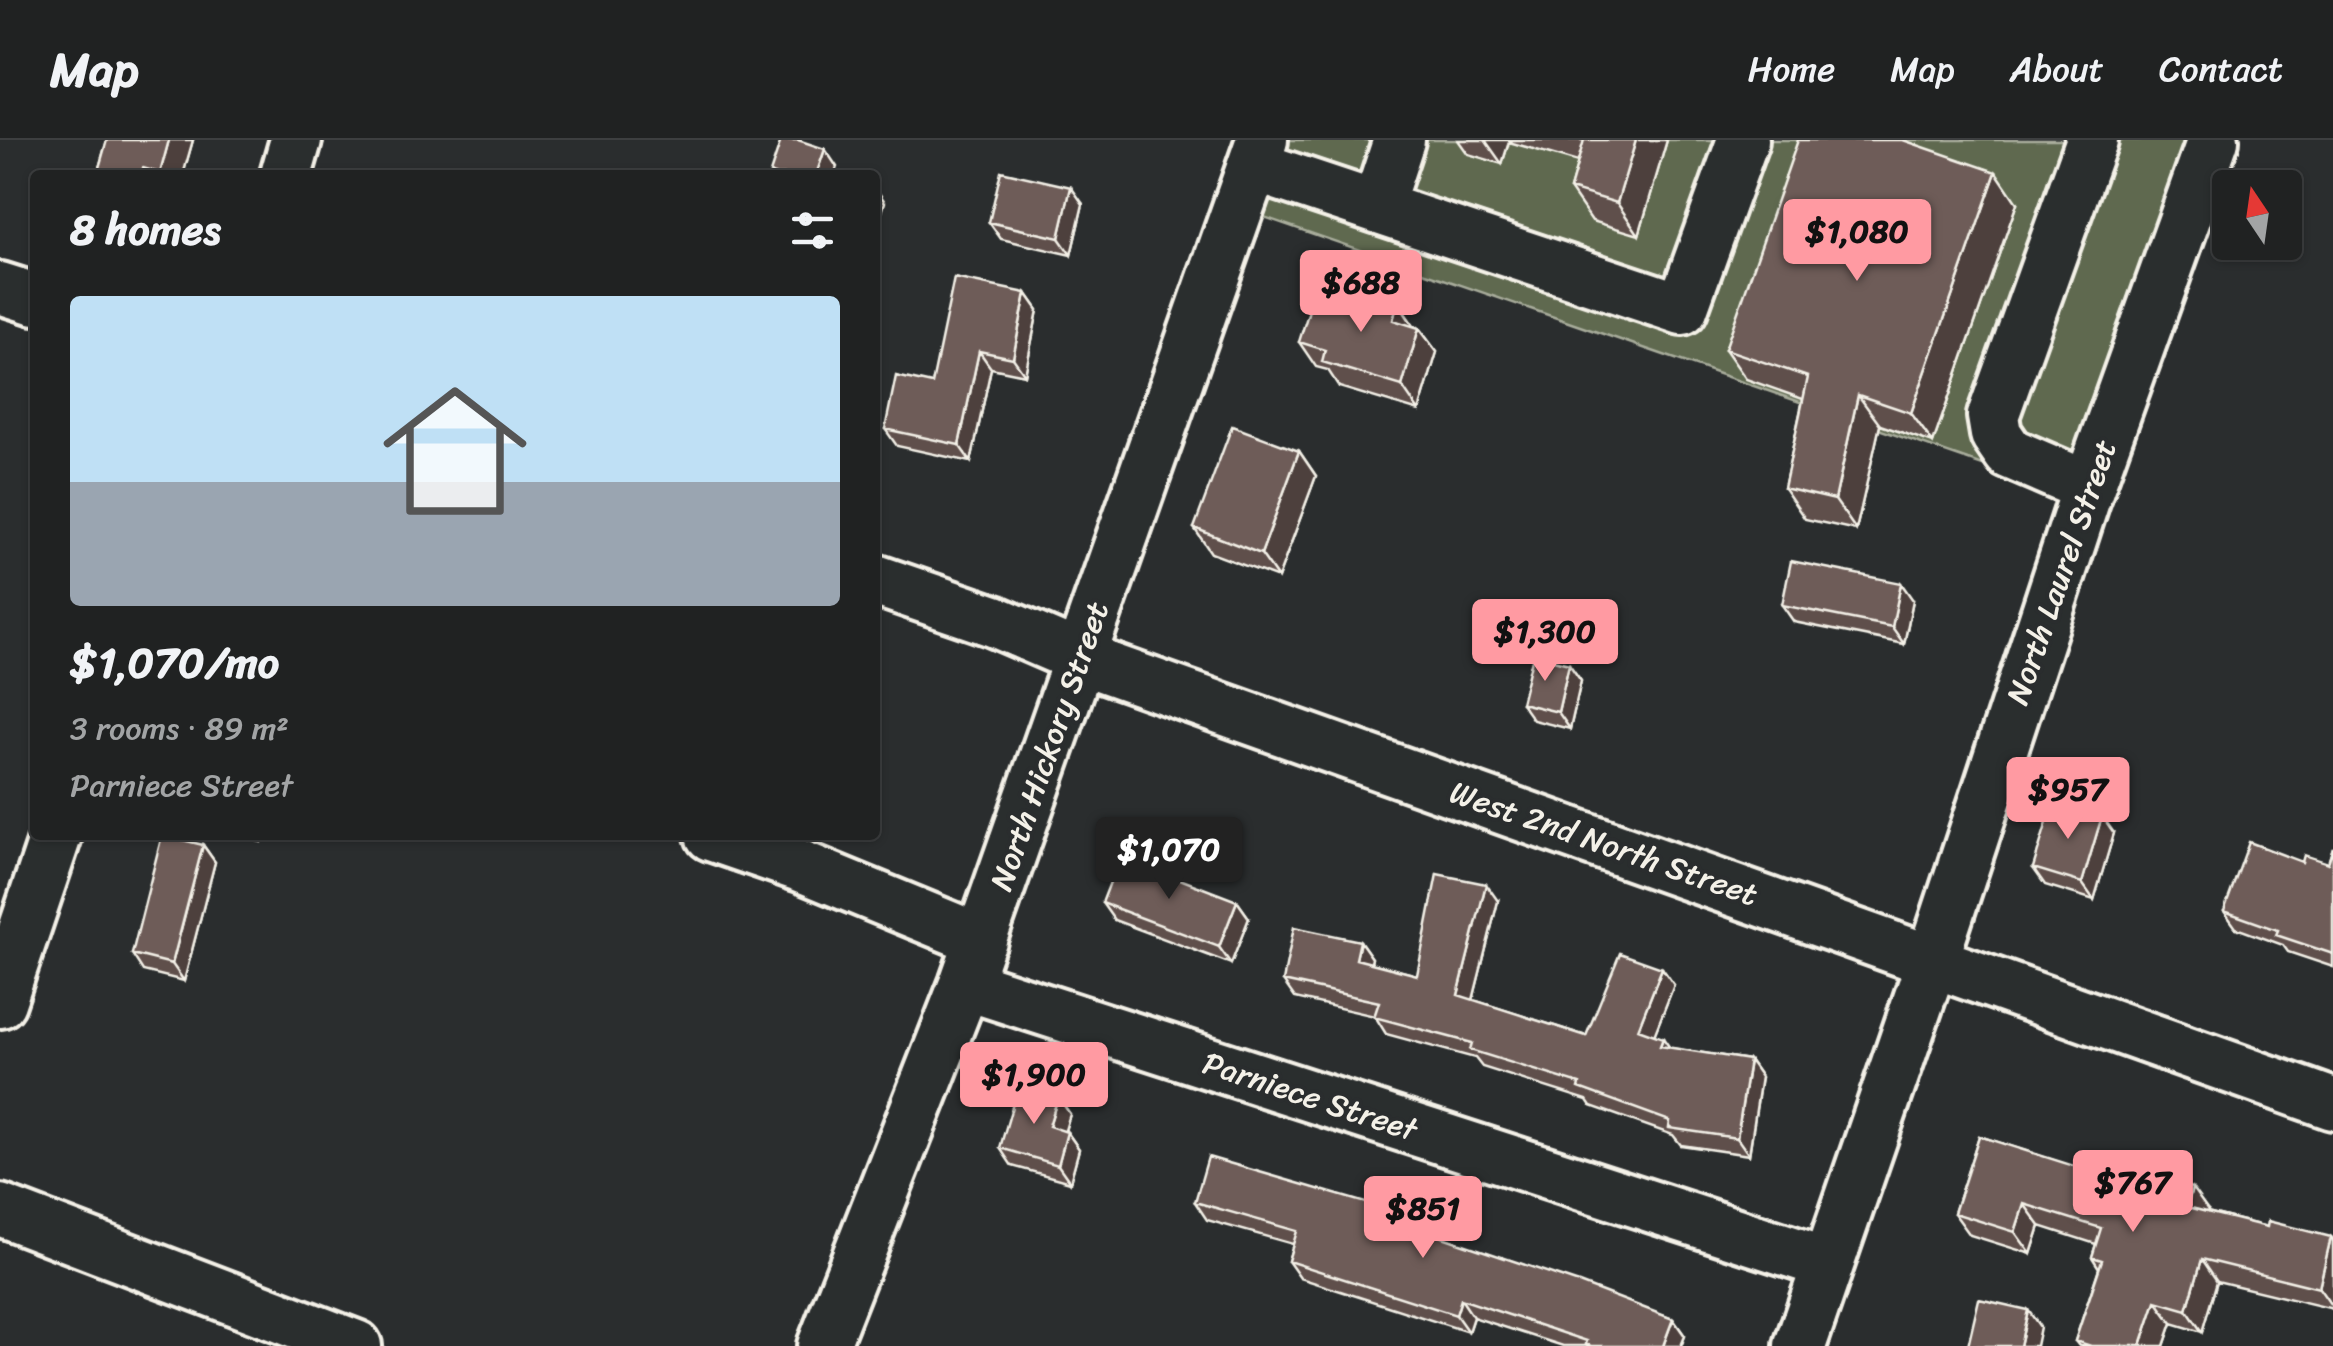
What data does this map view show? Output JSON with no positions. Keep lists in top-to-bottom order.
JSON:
{
  "streets": {
    "street": [
      "North Laurel Street",
      "North Hickory Street",
      "West 2nd North Street",
      "Parniece Street"
    ]
  },
  "crossings": [
    ["North Laurel Street", "West 2nd North Street"],
    ["North Laurel Street", "Parniece Street"],
    ["North Hickory Street", "West 2nd North Street"],
    ["North Hickory Street", "Parniece Street"]
  ],
  "north": "top",
  "page": {
    "header": "Map",
    "nav": [
      "Home",
      "Map",
      "About",
      "Contact"
    ],
    "heading": "8 homes",
    "price": [
      "$1,080",
      "$688",
      "$1,300",
      "$957",
      "$1,070",
      "$1,900",
      "$767",
      "$851"
    ],
    "list": [
      {
        "name": "$1,070/mo",
        "note": "3 rooms · 89 m² · Parniece Street"
      }
    ]
  }
}
